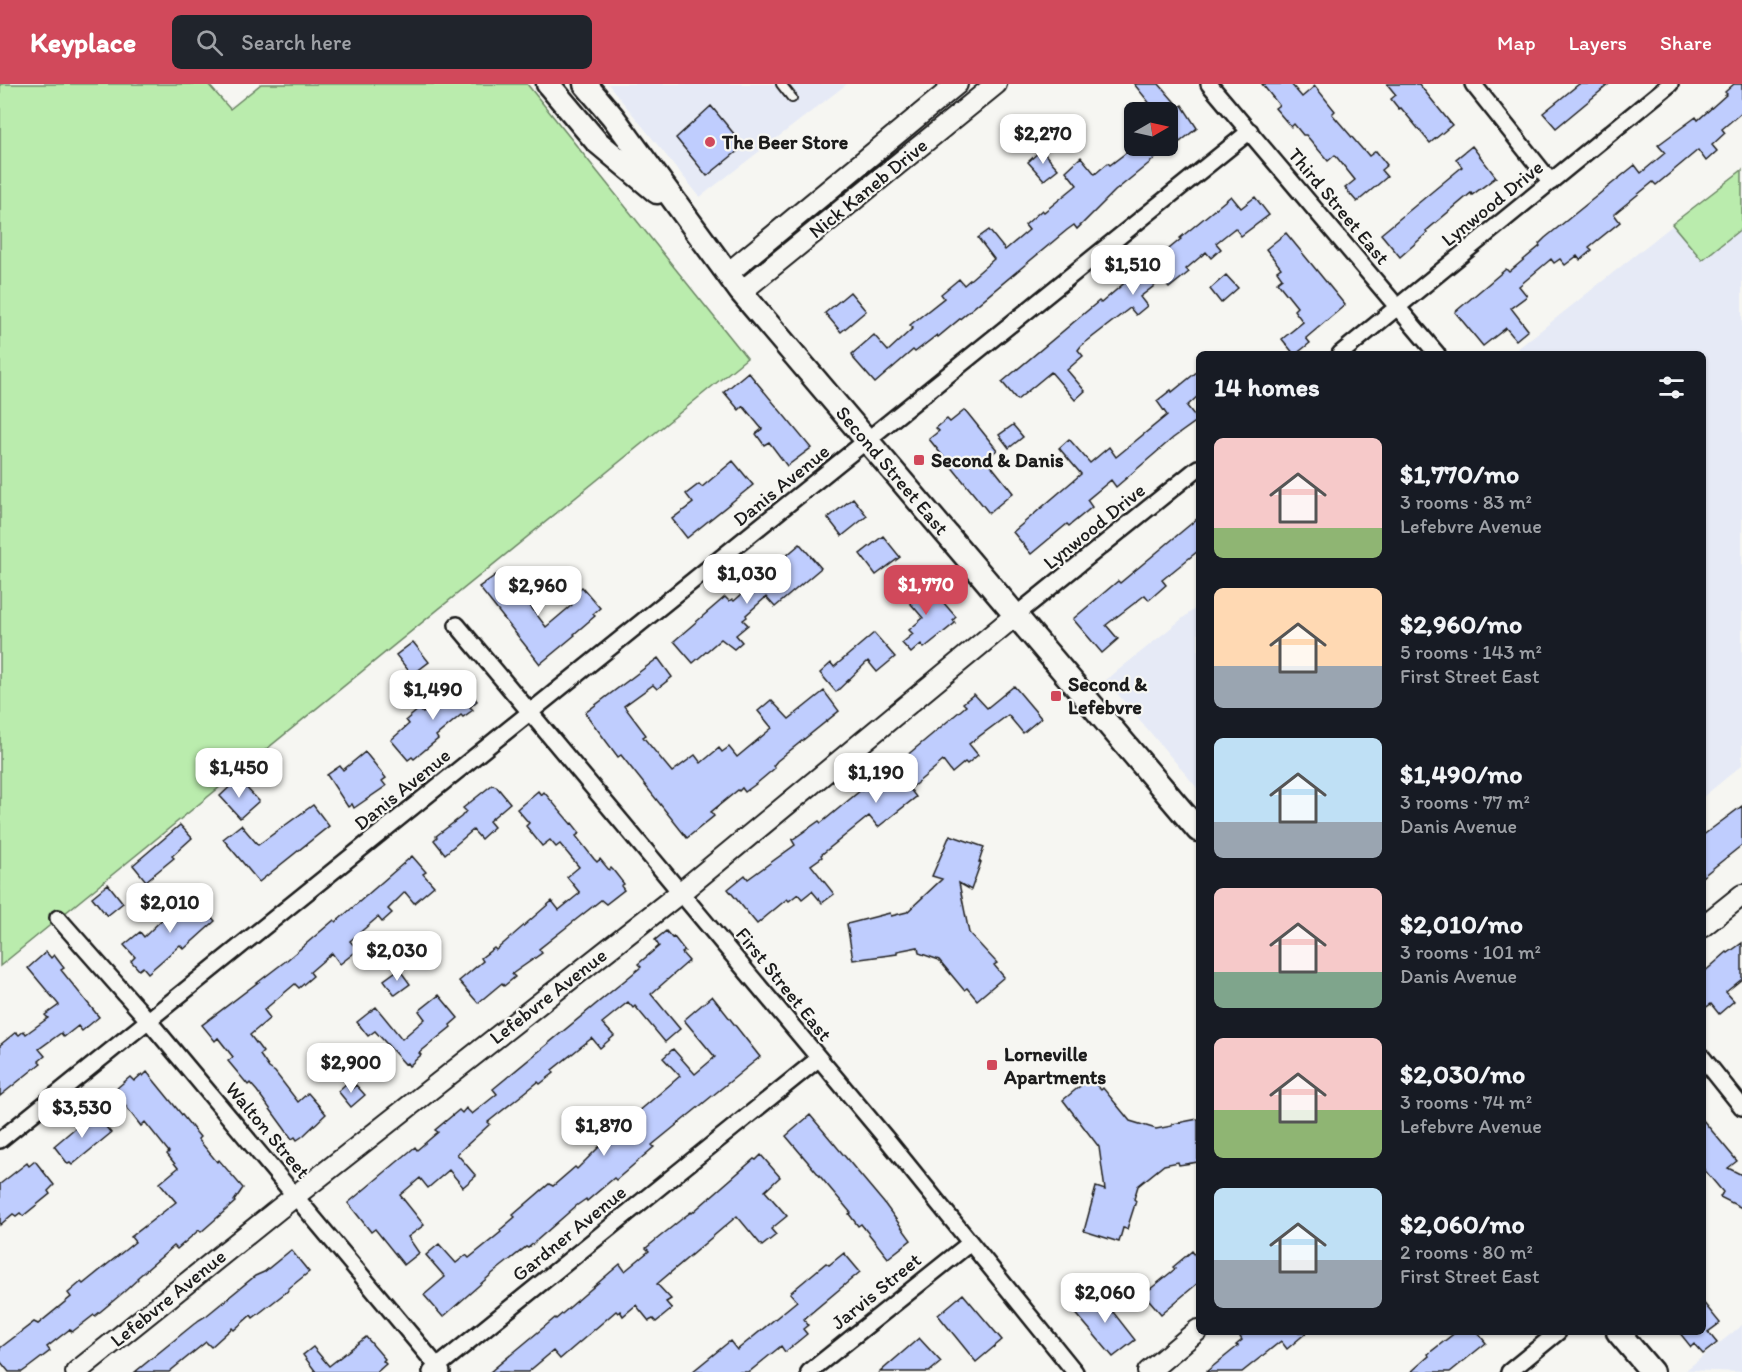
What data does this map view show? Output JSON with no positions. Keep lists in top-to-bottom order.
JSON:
{
  "streets": {
    "main road": ["Second Street East"],
    "street": [
      "Nick Kaneb Drive",
      "Lynwood Drive",
      "Third Street East",
      "Danis Avenue",
      "First Street East",
      "Lefebvre Avenue",
      "Walton Street",
      "Gardner Avenue",
      "Jarvis Street"
    ]
  },
  "crossings": [
    ["Nick Kaneb Drive", "Second Street East"],
    ["Lynwood Drive", "Third Street East"],
    ["Lynwood Drive", "Second Street East"],
    ["Lynwood Drive", "Lefebvre Avenue"],
    ["Third Street East", "Danis Avenue"],
    ["Second Street East", "Danis Avenue"],
    ["Second Street East", "Lefebvre Avenue"],
    ["Danis Avenue", "First Street East"],
    ["Danis Avenue", "Walton Street"],
    ["First Street East", "Lefebvre Avenue"],
    ["First Street East", "Gardner Avenue"],
    ["First Street East", "Jarvis Street"],
    ["Lefebvre Avenue", "Walton Street"],
    ["Walton Street", "Gardner Avenue"]
  ],
  "places": {
    "other": ["The Beer Store"],
    "transit": ["Second & Danis", "Second & Lefebvre", "Lorneville Apartments"]
  },
  "north": "right",
  "page": {
    "header": "Keyplace",
    "search": "Search here",
    "nav": ["Map", "Layers", "Share"],
    "price": [
      "$2,270",
      "$1,510",
      "$1,030",
      "$1,770",
      "$2,960",
      "$1,490",
      "$1,450",
      "$1,190",
      "$2,010",
      "$2,030",
      "$2,900",
      "$3,530",
      "$1,870",
      "$2,060"
    ],
    "heading": "14 homes",
    "list": [
      {
        "name": "$1,770/mo",
        "note": "3 rooms · 83 m² · Lefebvre Avenue"
      },
      {
        "name": "$2,960/mo",
        "note": "5 rooms · 143 m² · First Street East"
      },
      {
        "name": "$1,490/mo",
        "note": "3 rooms · 77 m² · Danis Avenue"
      },
      {
        "name": "$2,010/mo",
        "note": "3 rooms · 101 m² · Danis Avenue"
      },
      {
        "name": "$2,030/mo",
        "note": "3 rooms · 74 m² · Lefebvre Avenue"
      },
      {
        "name": "$2,060/mo",
        "note": "2 rooms · 80 m² · First Street East"
      }
    ]
  }
}
